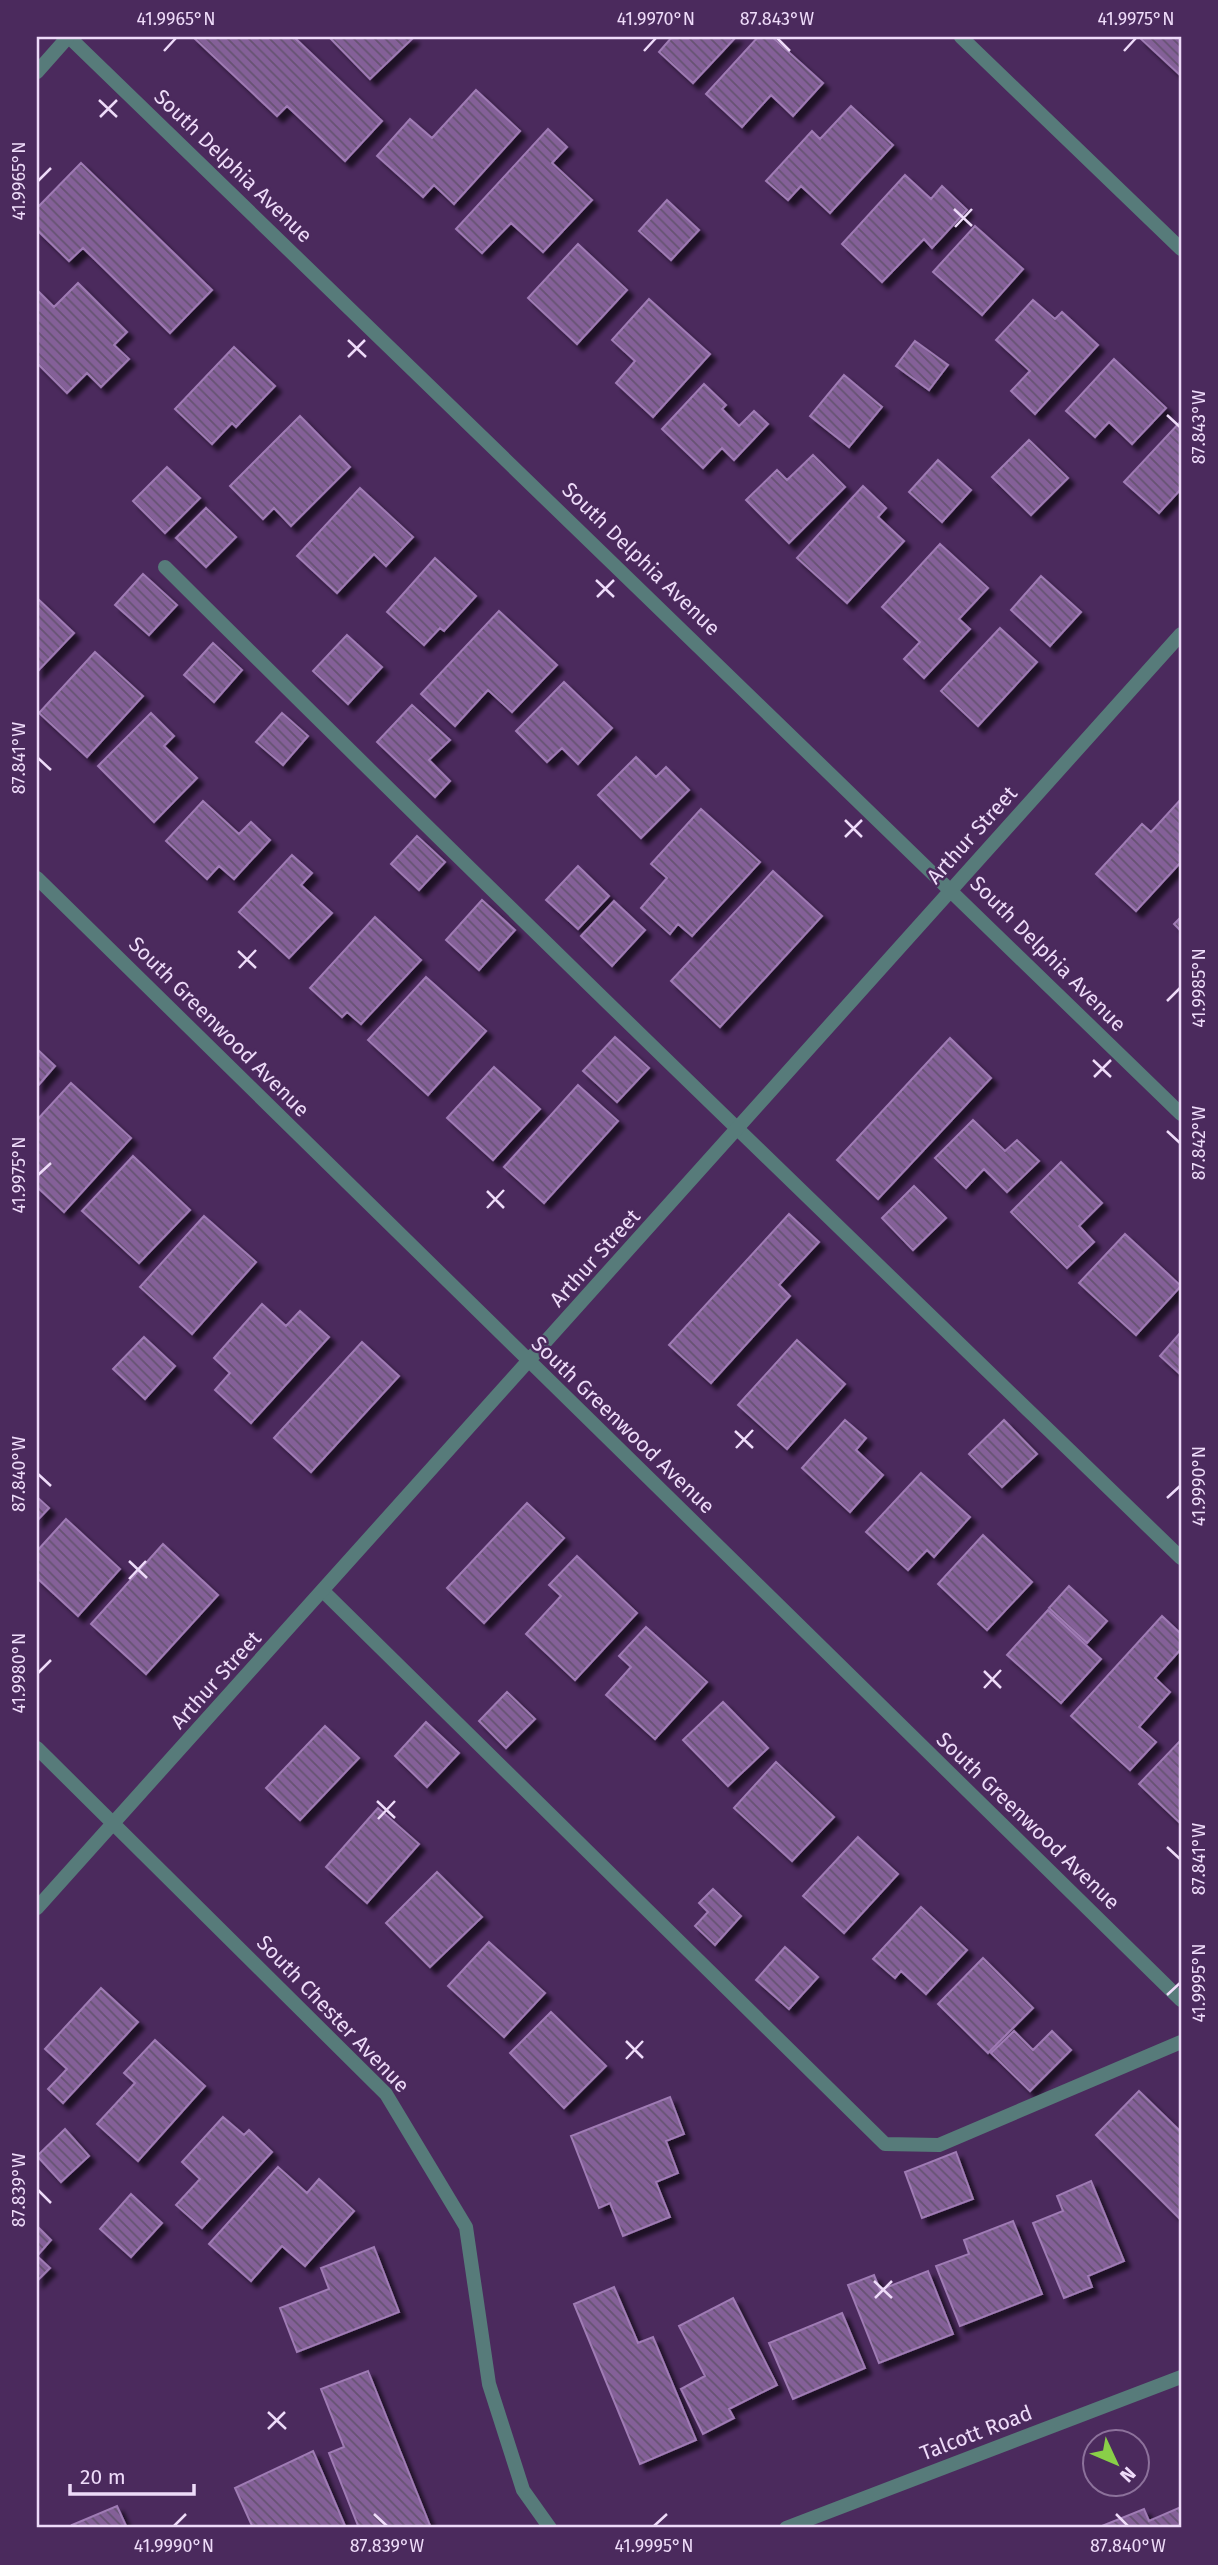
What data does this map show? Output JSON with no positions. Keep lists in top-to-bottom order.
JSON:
{
  "streets": {
    "street": [
      "South Delphia Avenue",
      "Arthur Street",
      "South Greenwood Avenue",
      "South Chester Avenue",
      "Talcott Road"
    ]
  },
  "crossings": [
    ["South Delphia Avenue", "Arthur Street"],
    ["Arthur Street", "South Greenwood Avenue"],
    ["Arthur Street", "South Chester Avenue"]
  ],
  "scale_bar": "20 m",
  "north": "bottom right",
  "coordinates": [
    "41.9965°N",
    "41.9970°N",
    "87.843°W",
    "41.9975°N",
    "87.841°W",
    "41.9985°N",
    "87.842°W",
    "87.840°W",
    "41.9990°N",
    "41.9980°N",
    "41.9995°N",
    "87.839°W"
  ]
}
